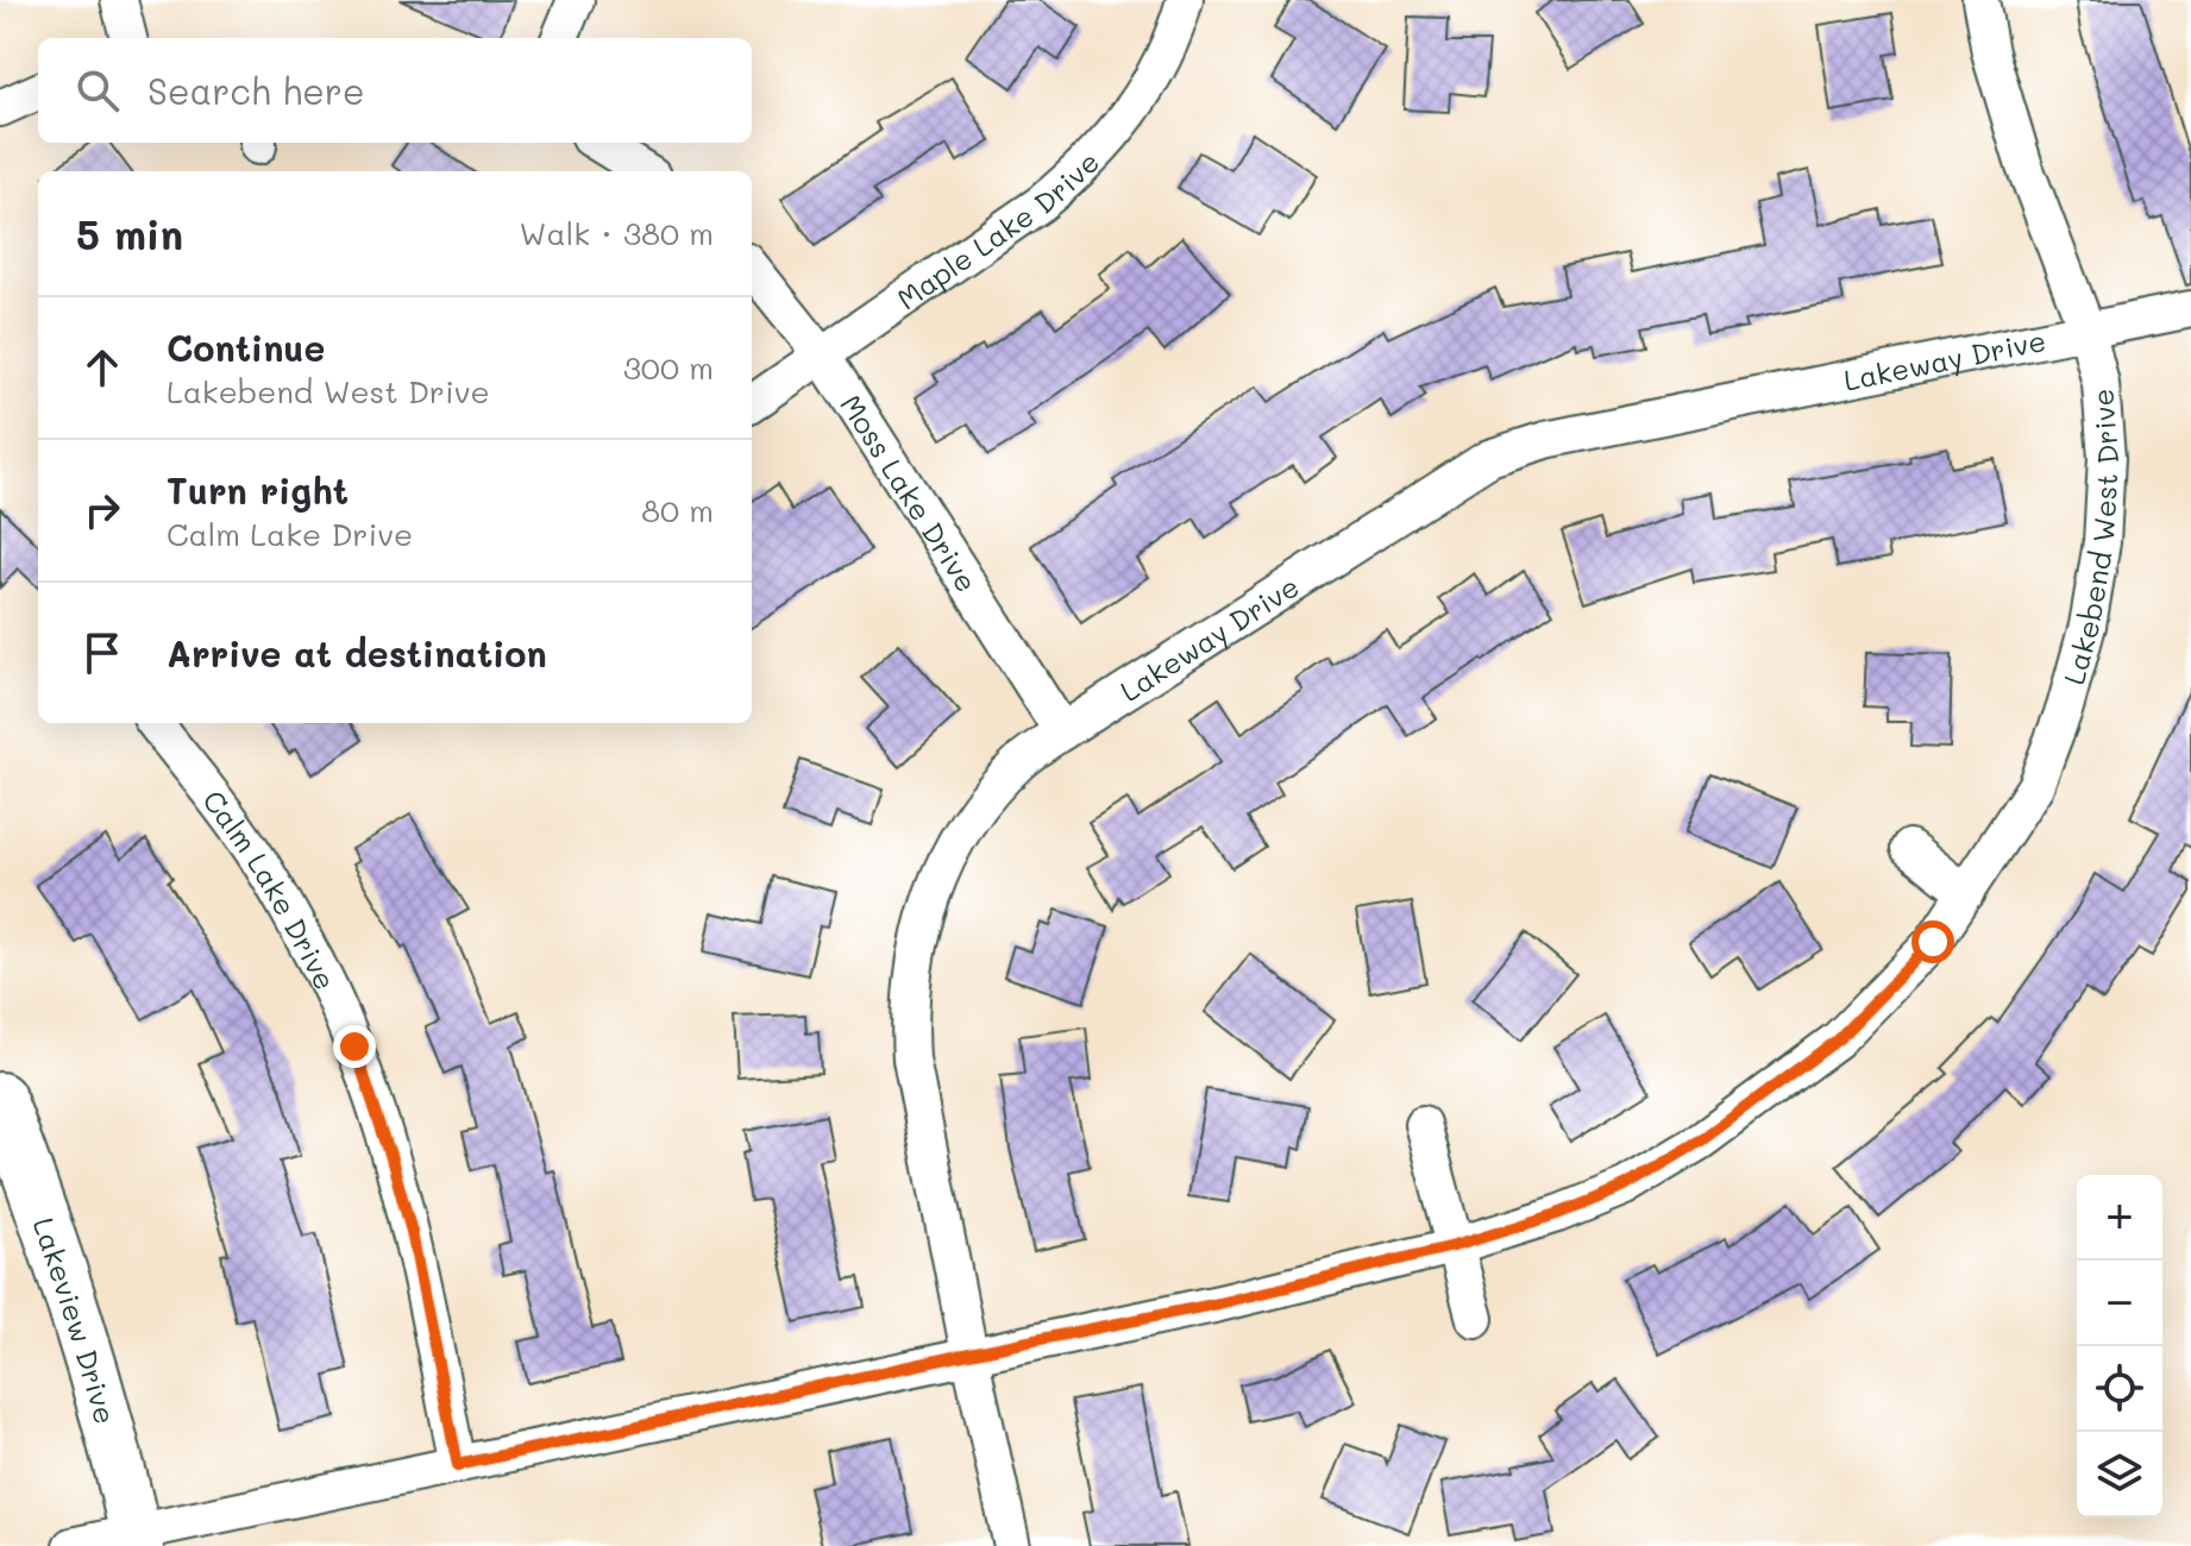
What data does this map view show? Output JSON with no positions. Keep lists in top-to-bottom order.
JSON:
{
  "streets": {
    "street": [
      "Maple Lake Drive",
      "Lakeway Drive",
      "Moss Lake Drive",
      "Lakebend West Drive",
      "Calm Lake Drive",
      "Lakeview Drive"
    ]
  },
  "crossings": [
    ["Maple Lake Drive", "Moss Lake Drive"],
    ["Lakeway Drive", "Moss Lake Drive"],
    ["Lakeway Drive", "Lakebend West Drive"],
    ["Lakebend West Drive", "Calm Lake Drive"],
    ["Lakebend West Drive", "Lakeview Drive"]
  ],
  "page": {
    "search": "Search here",
    "heading": ["5 min", "Walk · 380 m"],
    "list": [
      ["Continue", "Lakebend West Drive", "300 m"],
      ["Turn right", "Calm Lake Drive", "80 m"],
      "Arrive at destination"
    ],
    "map_buttons": ["+", "−"]
  }
}
